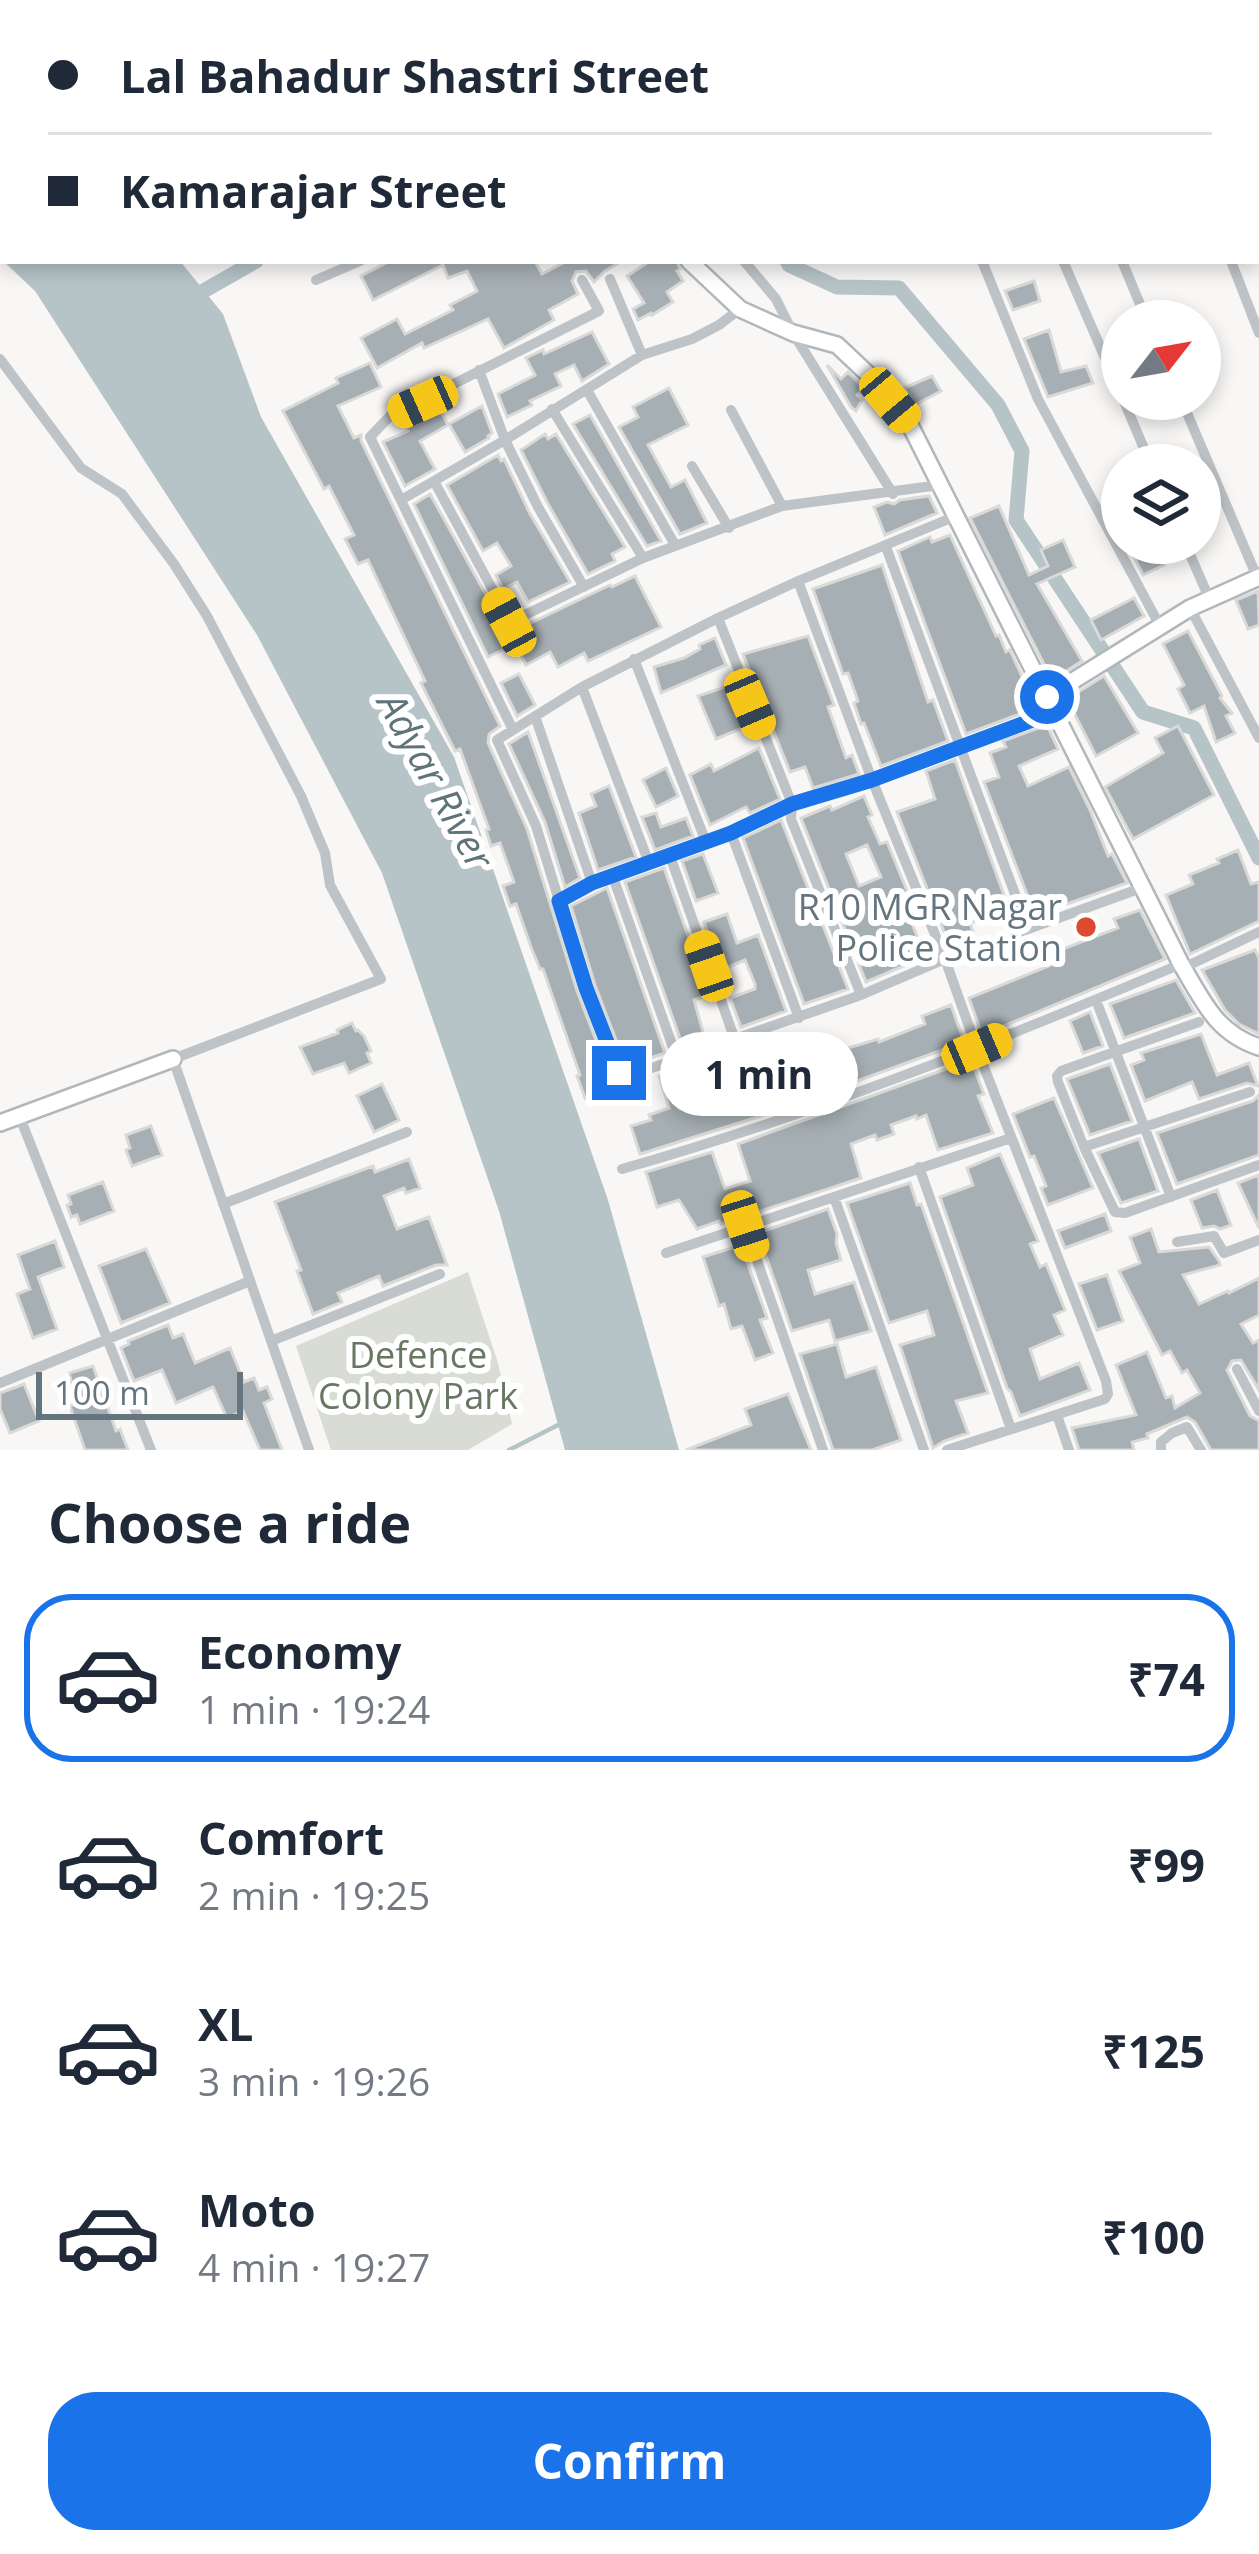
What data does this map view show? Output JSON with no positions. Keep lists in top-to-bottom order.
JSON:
{
  "water": ["Adyar River"],
  "parks": ["Defence Colony Park"],
  "places": ["R10 MGR Nagar Police Station"],
  "scale_bar": "100 m",
  "north": "top right",
  "page": {
    "banner": ["Lal Bahadur Shastri Street", "Kamarajar Street"],
    "bubble": "1 min",
    "scale": "100 m",
    "heading": "Choose a ride",
    "list": [
      {
        "name": "Economy",
        "note": "1 min · 19:24",
        "value": "₹74"
      },
      {
        "name": "Comfort",
        "note": "2 min · 19:25",
        "value": "₹99"
      },
      {
        "name": "XL",
        "note": "3 min · 19:26",
        "value": "₹125"
      },
      {
        "name": "Moto",
        "note": "4 min · 19:27",
        "value": "₹100"
      }
    ],
    "buttons": "Confirm"
  }
}
